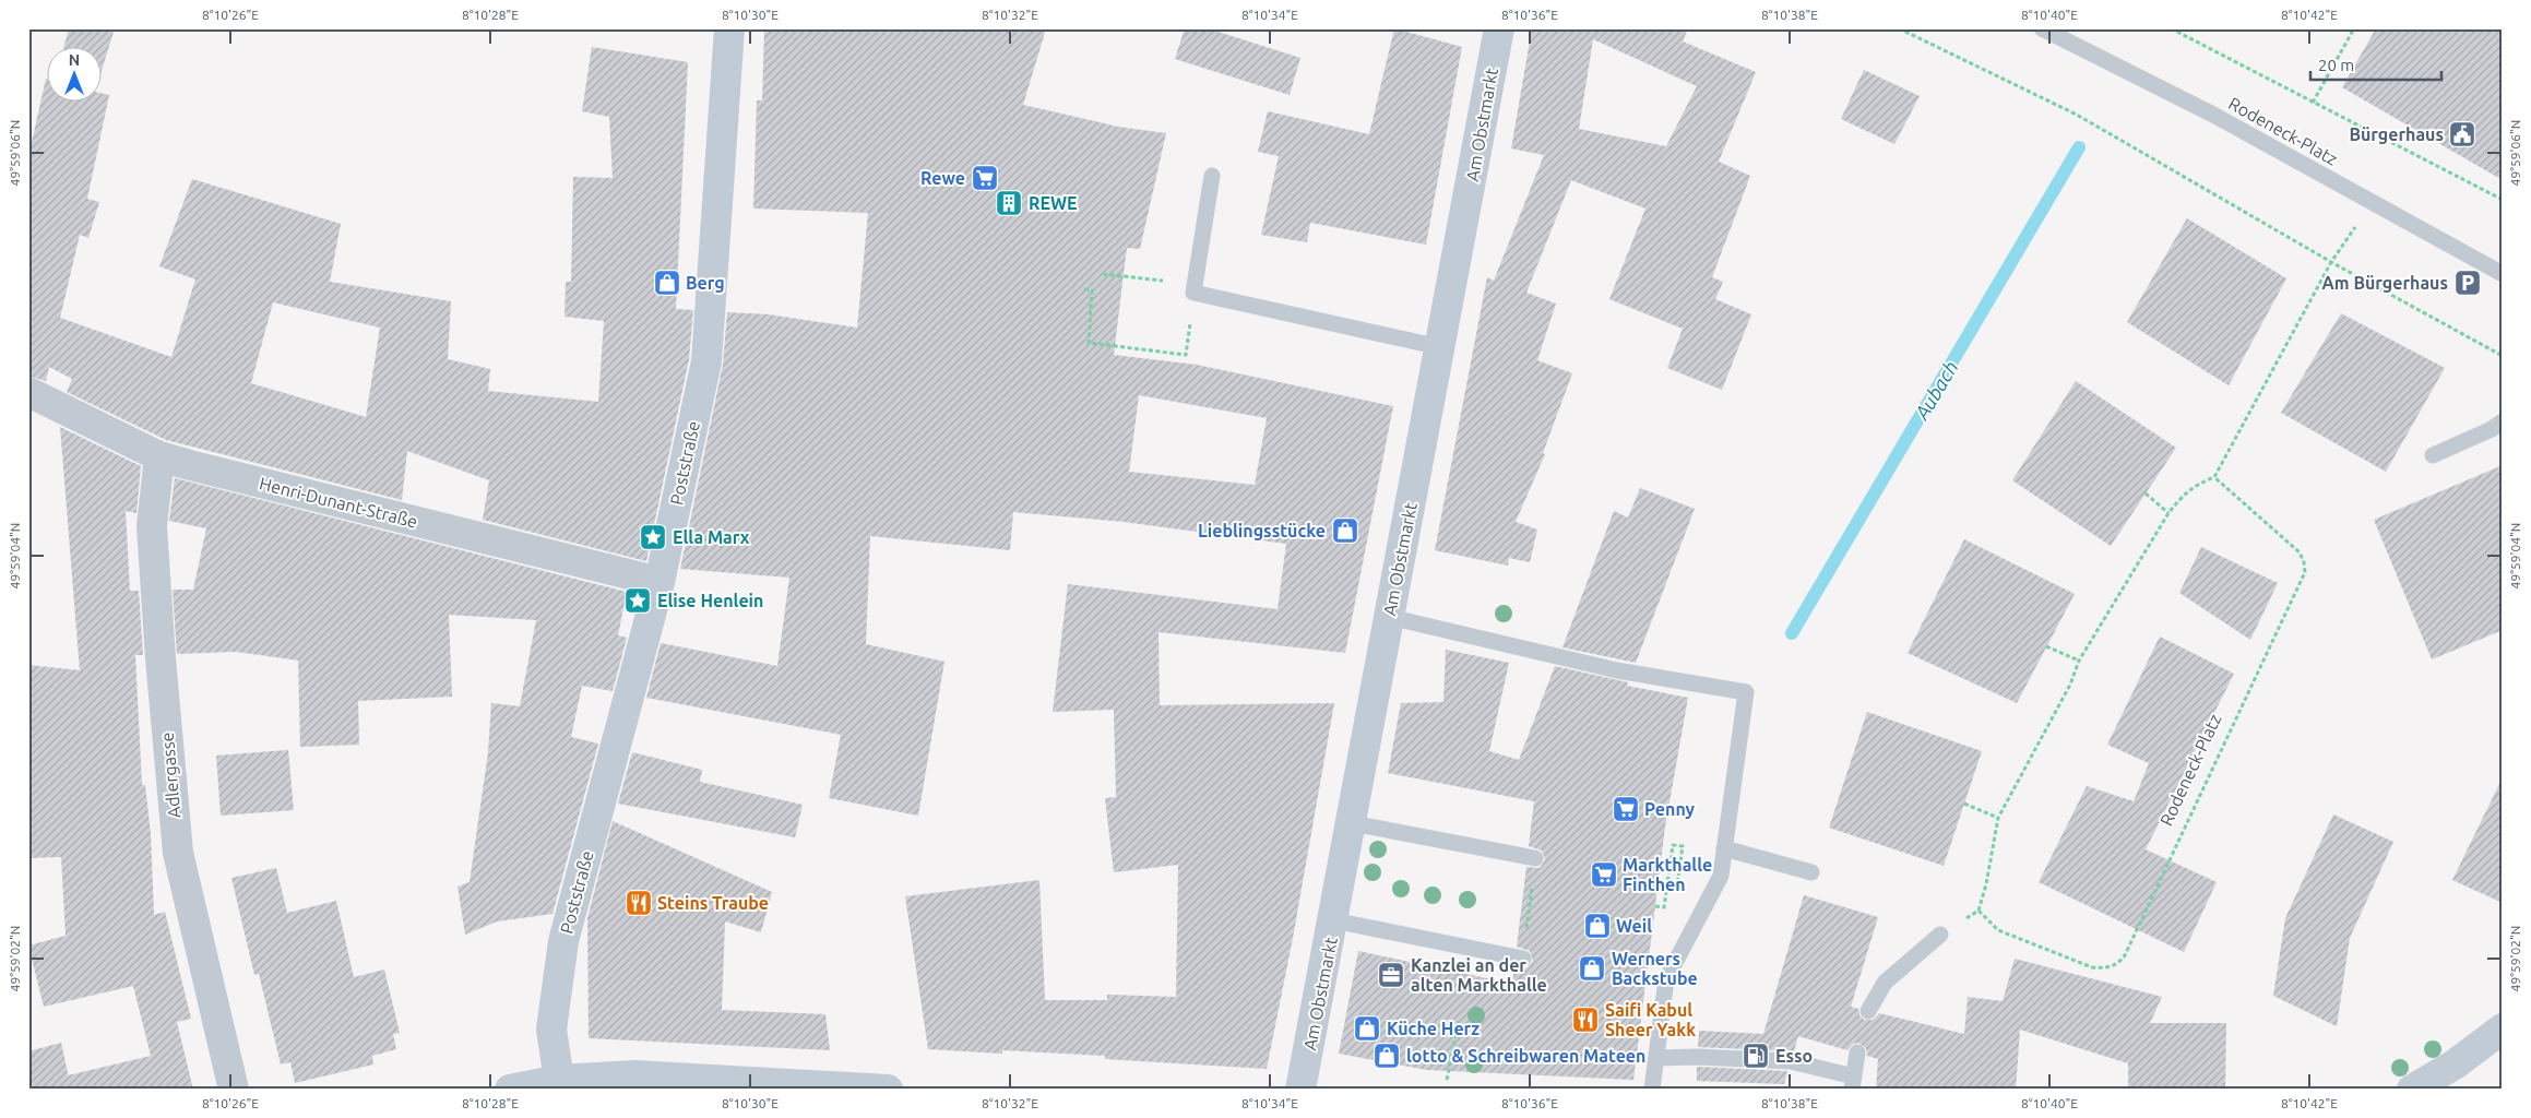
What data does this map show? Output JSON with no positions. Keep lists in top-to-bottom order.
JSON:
{
  "streets": {
    "main road": ["Am Obstmarkt", "Poststraße"],
    "street": ["Henri-Dunant-Straße", "Adlergasse"],
    "lane": ["Rodeneck-Platz"]
  },
  "crossings": [
    ["Poststraße", "Henri-Dunant-Straße"],
    ["Henri-Dunant-Straße", "Adlergasse"]
  ],
  "water": ["Aubach"],
  "places": {
    "public building": ["Bürgerhaus"],
    "supermarket": ["Rewe", "Penny", "Markthalle Finthen"],
    "building": ["REWE"],
    "shop": [
      "Berg",
      "Lieblingsstücke",
      "Weil",
      "Werners Backstube",
      "Küche Herz",
      "lotto & Schreibwaren Mateen"
    ],
    "parking": ["Am Bürgerhaus"],
    "place": ["Ella Marx", "Elise Henlein"],
    "restaurant": ["Steins Traube", "Saifi Kabul Sheer Yakk"],
    "office": ["Kanzlei an der alten Markthalle"],
    "fuel station": ["Esso"]
  },
  "scale_bar": "20 m",
  "north": "top",
  "coordinates": [
    "8°10'26\"E",
    "8°10'28\"E",
    "8°10'30\"E",
    "8°10'32\"E",
    "8°10'34\"E",
    "8°10'36\"E",
    "8°10'38\"E",
    "8°10'40\"E",
    "8°10'42\"E",
    "49°59'06\"N",
    "49°59'04\"N",
    "49°59'02\"N"
  ]
}
